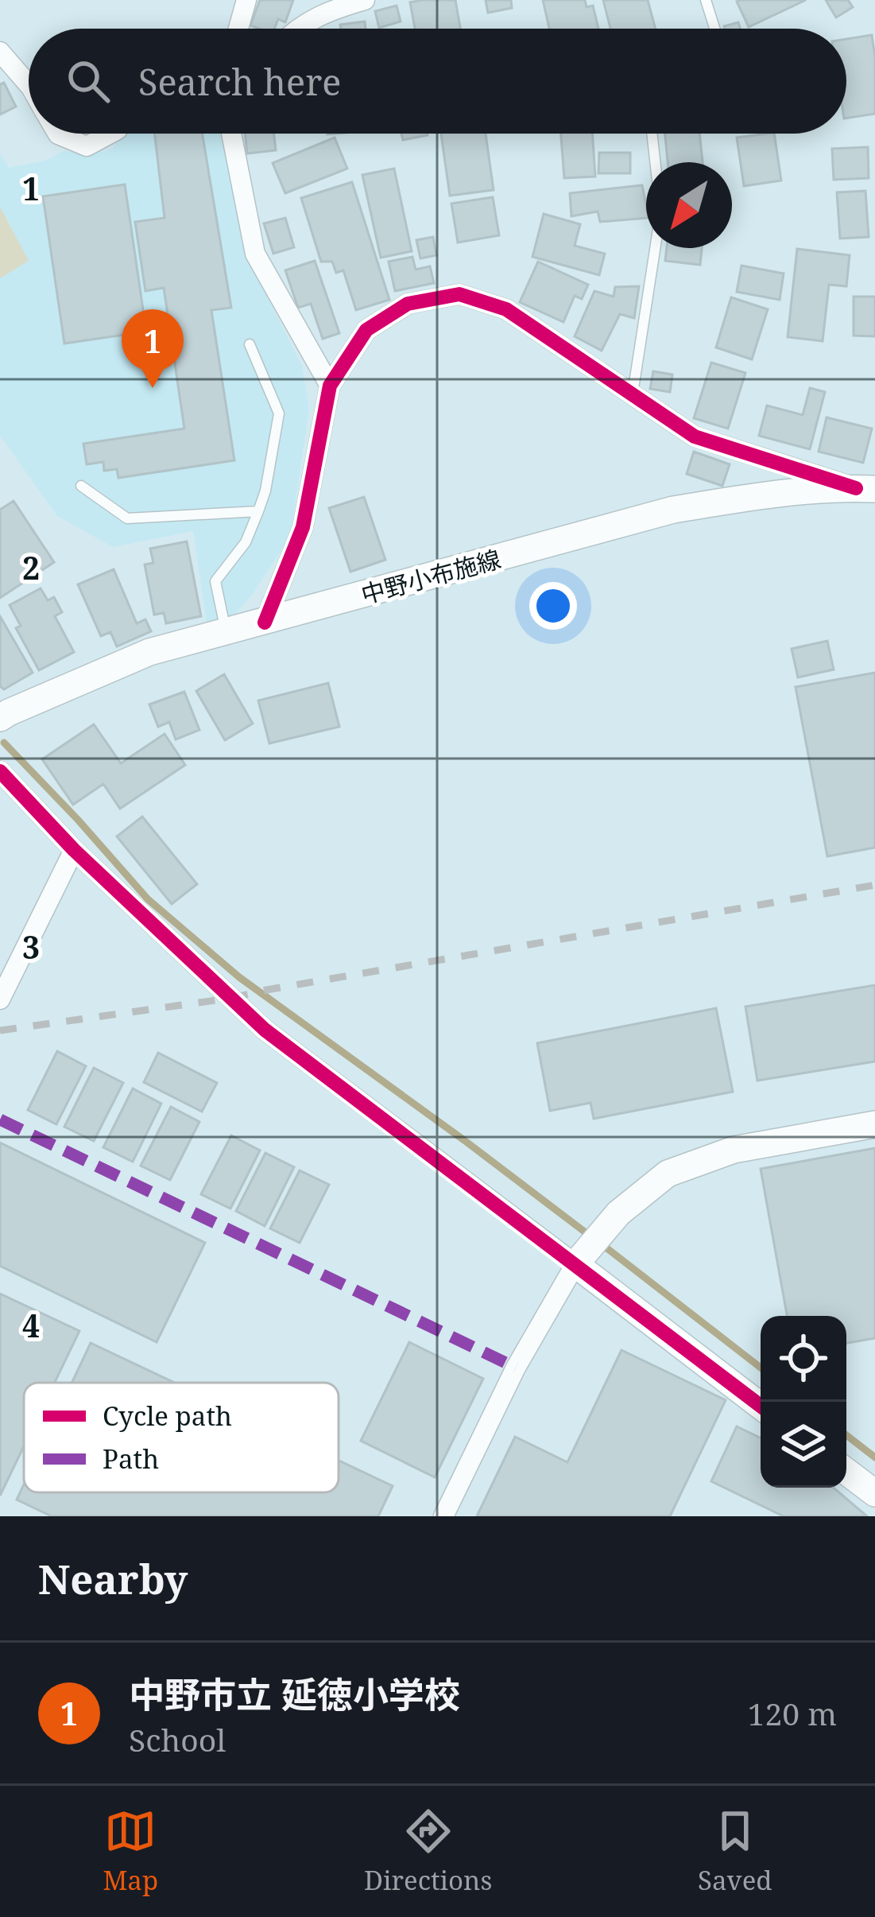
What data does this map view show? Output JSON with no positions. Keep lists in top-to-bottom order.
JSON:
{
  "streets": {
    "main road": ["中野小布施線"]
  },
  "legend": ["Cycle path", "Path"],
  "north": "bottom left",
  "page": {
    "search": "Search here",
    "pins": "1",
    "heading": "Nearby",
    "list": [
      {
        "mark": "1",
        "name": "中野市立 延徳小学校",
        "note": "School",
        "value": "120 m"
      }
    ],
    "nav": ["Map", "Directions", "Saved"]
  },
  "grid": {
    "rows": [
      "1",
      "2",
      "3",
      "4"
    ]
  }
}
